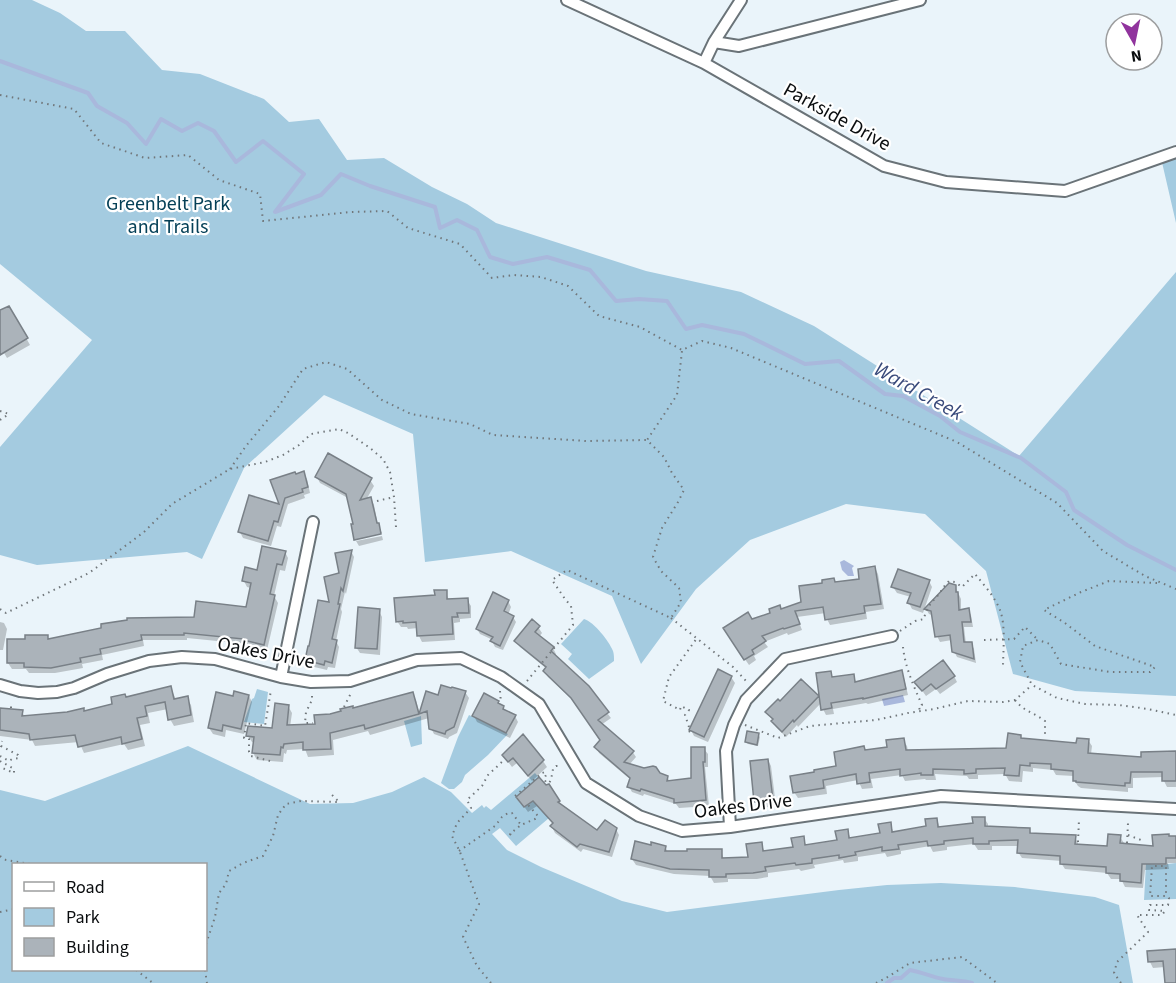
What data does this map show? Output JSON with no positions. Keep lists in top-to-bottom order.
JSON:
{
  "streets": {
    "street": ["Parkside Drive", "Oakes Drive"]
  },
  "water": ["Ward Creek"],
  "parks": ["Greenbelt Park and Trails"],
  "legend": ["Road", "Park", "Building"],
  "north": "bottom"
}
